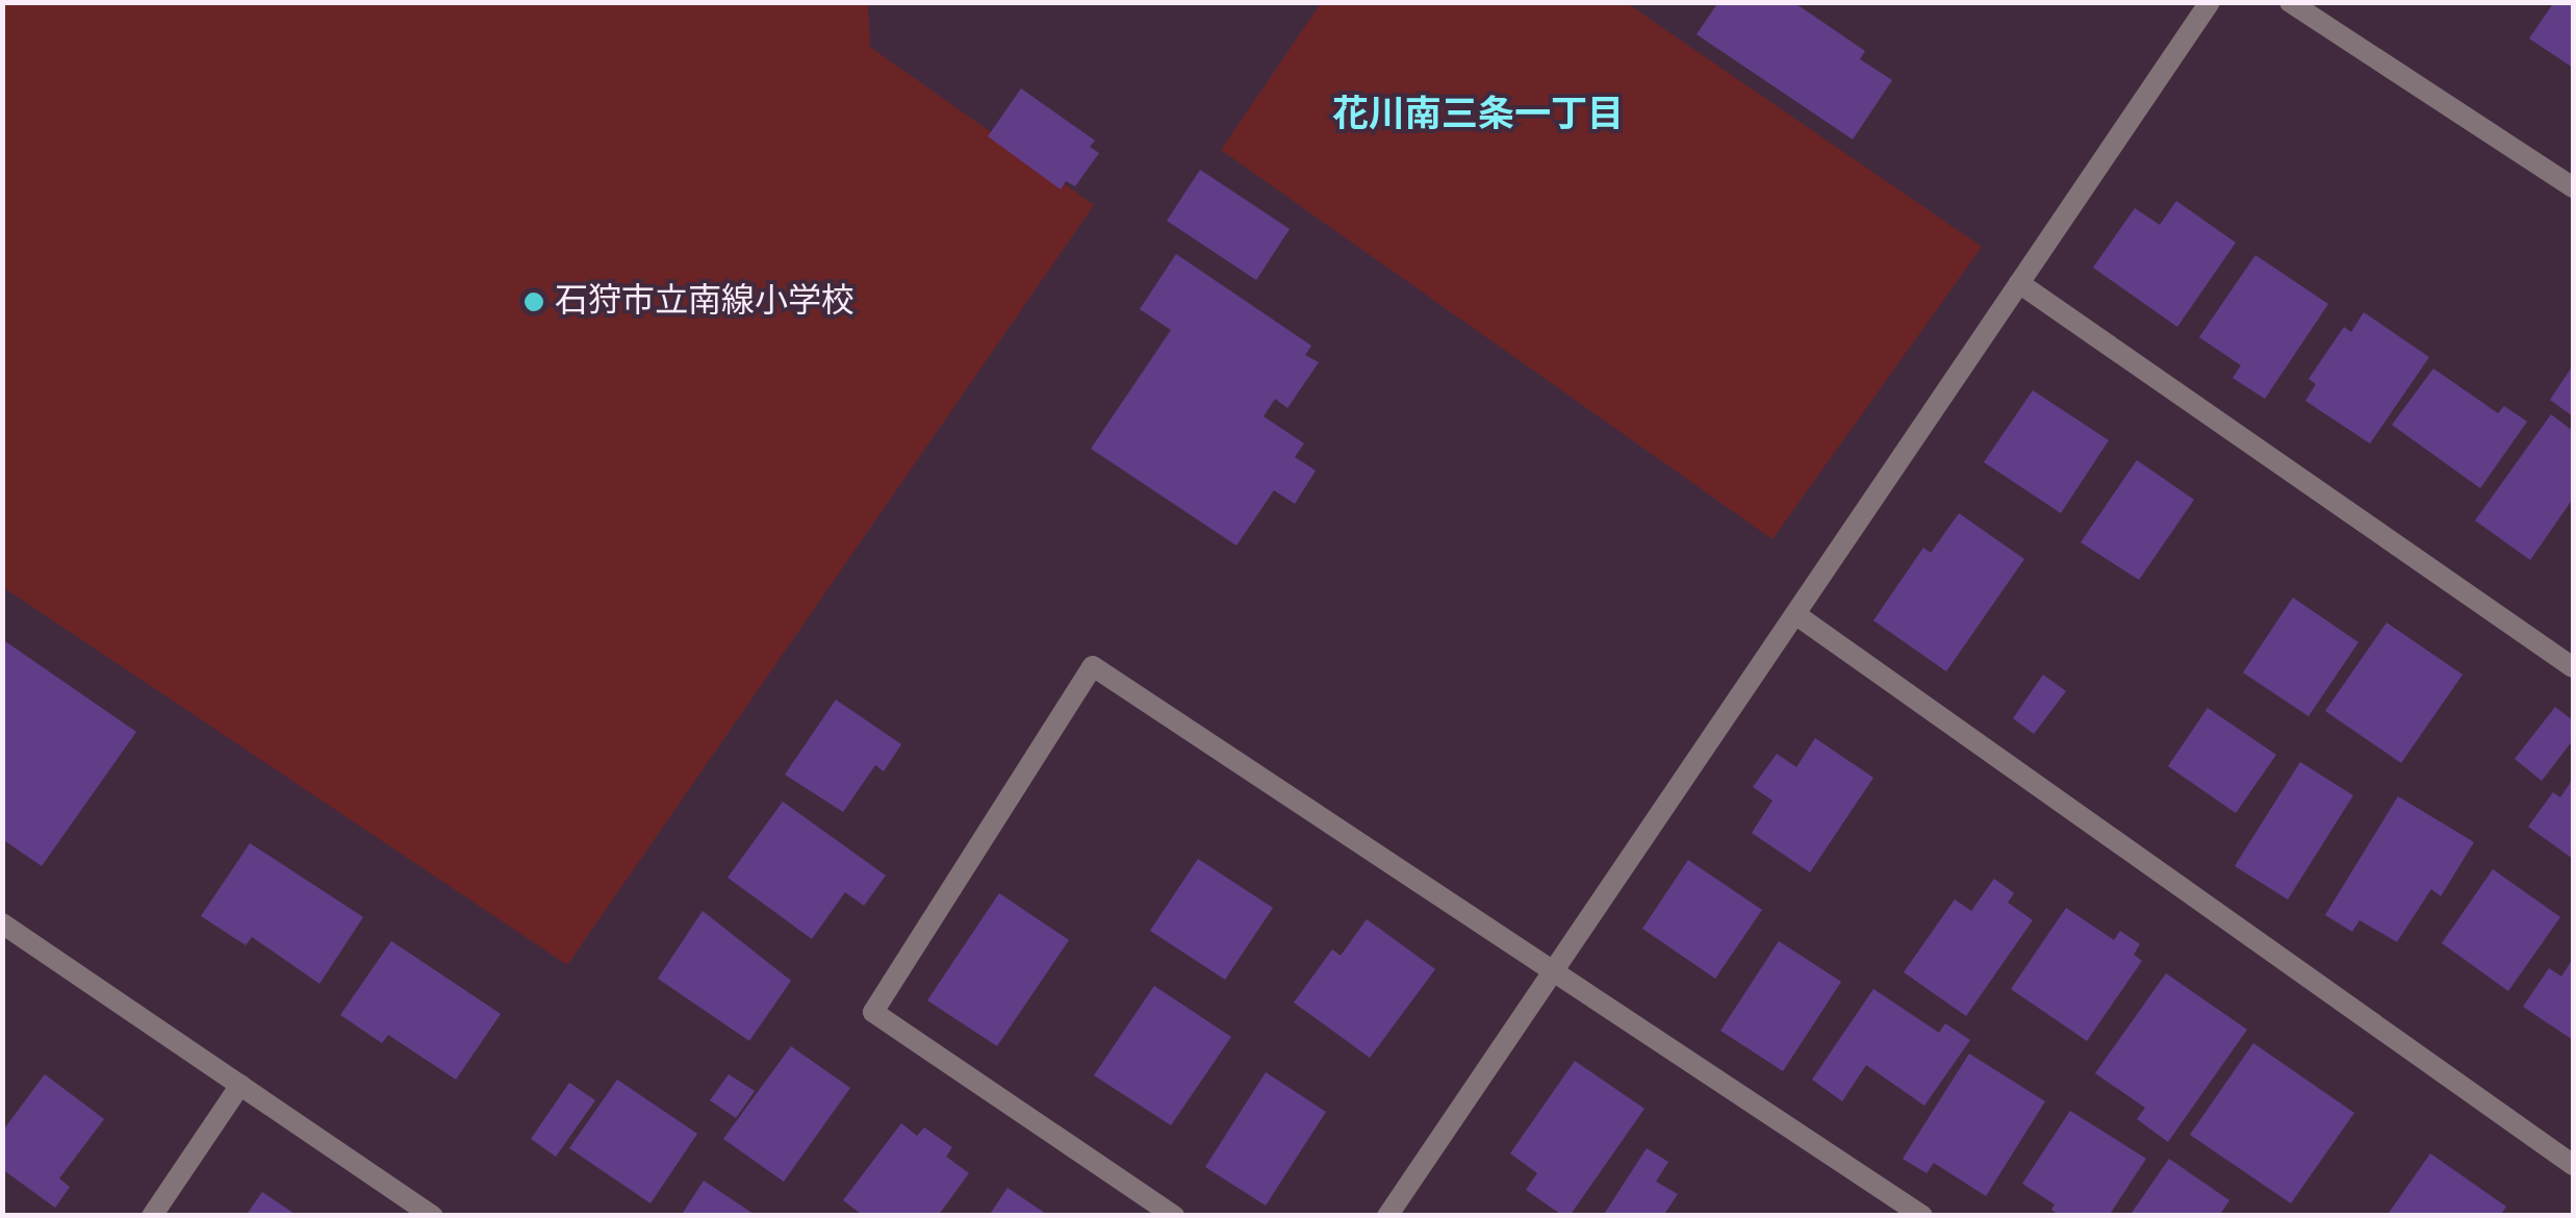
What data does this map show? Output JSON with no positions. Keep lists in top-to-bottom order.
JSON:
{
  "districts": ["花川南三条一丁目"],
  "places": ["石狩市立南線小学校"]
}
